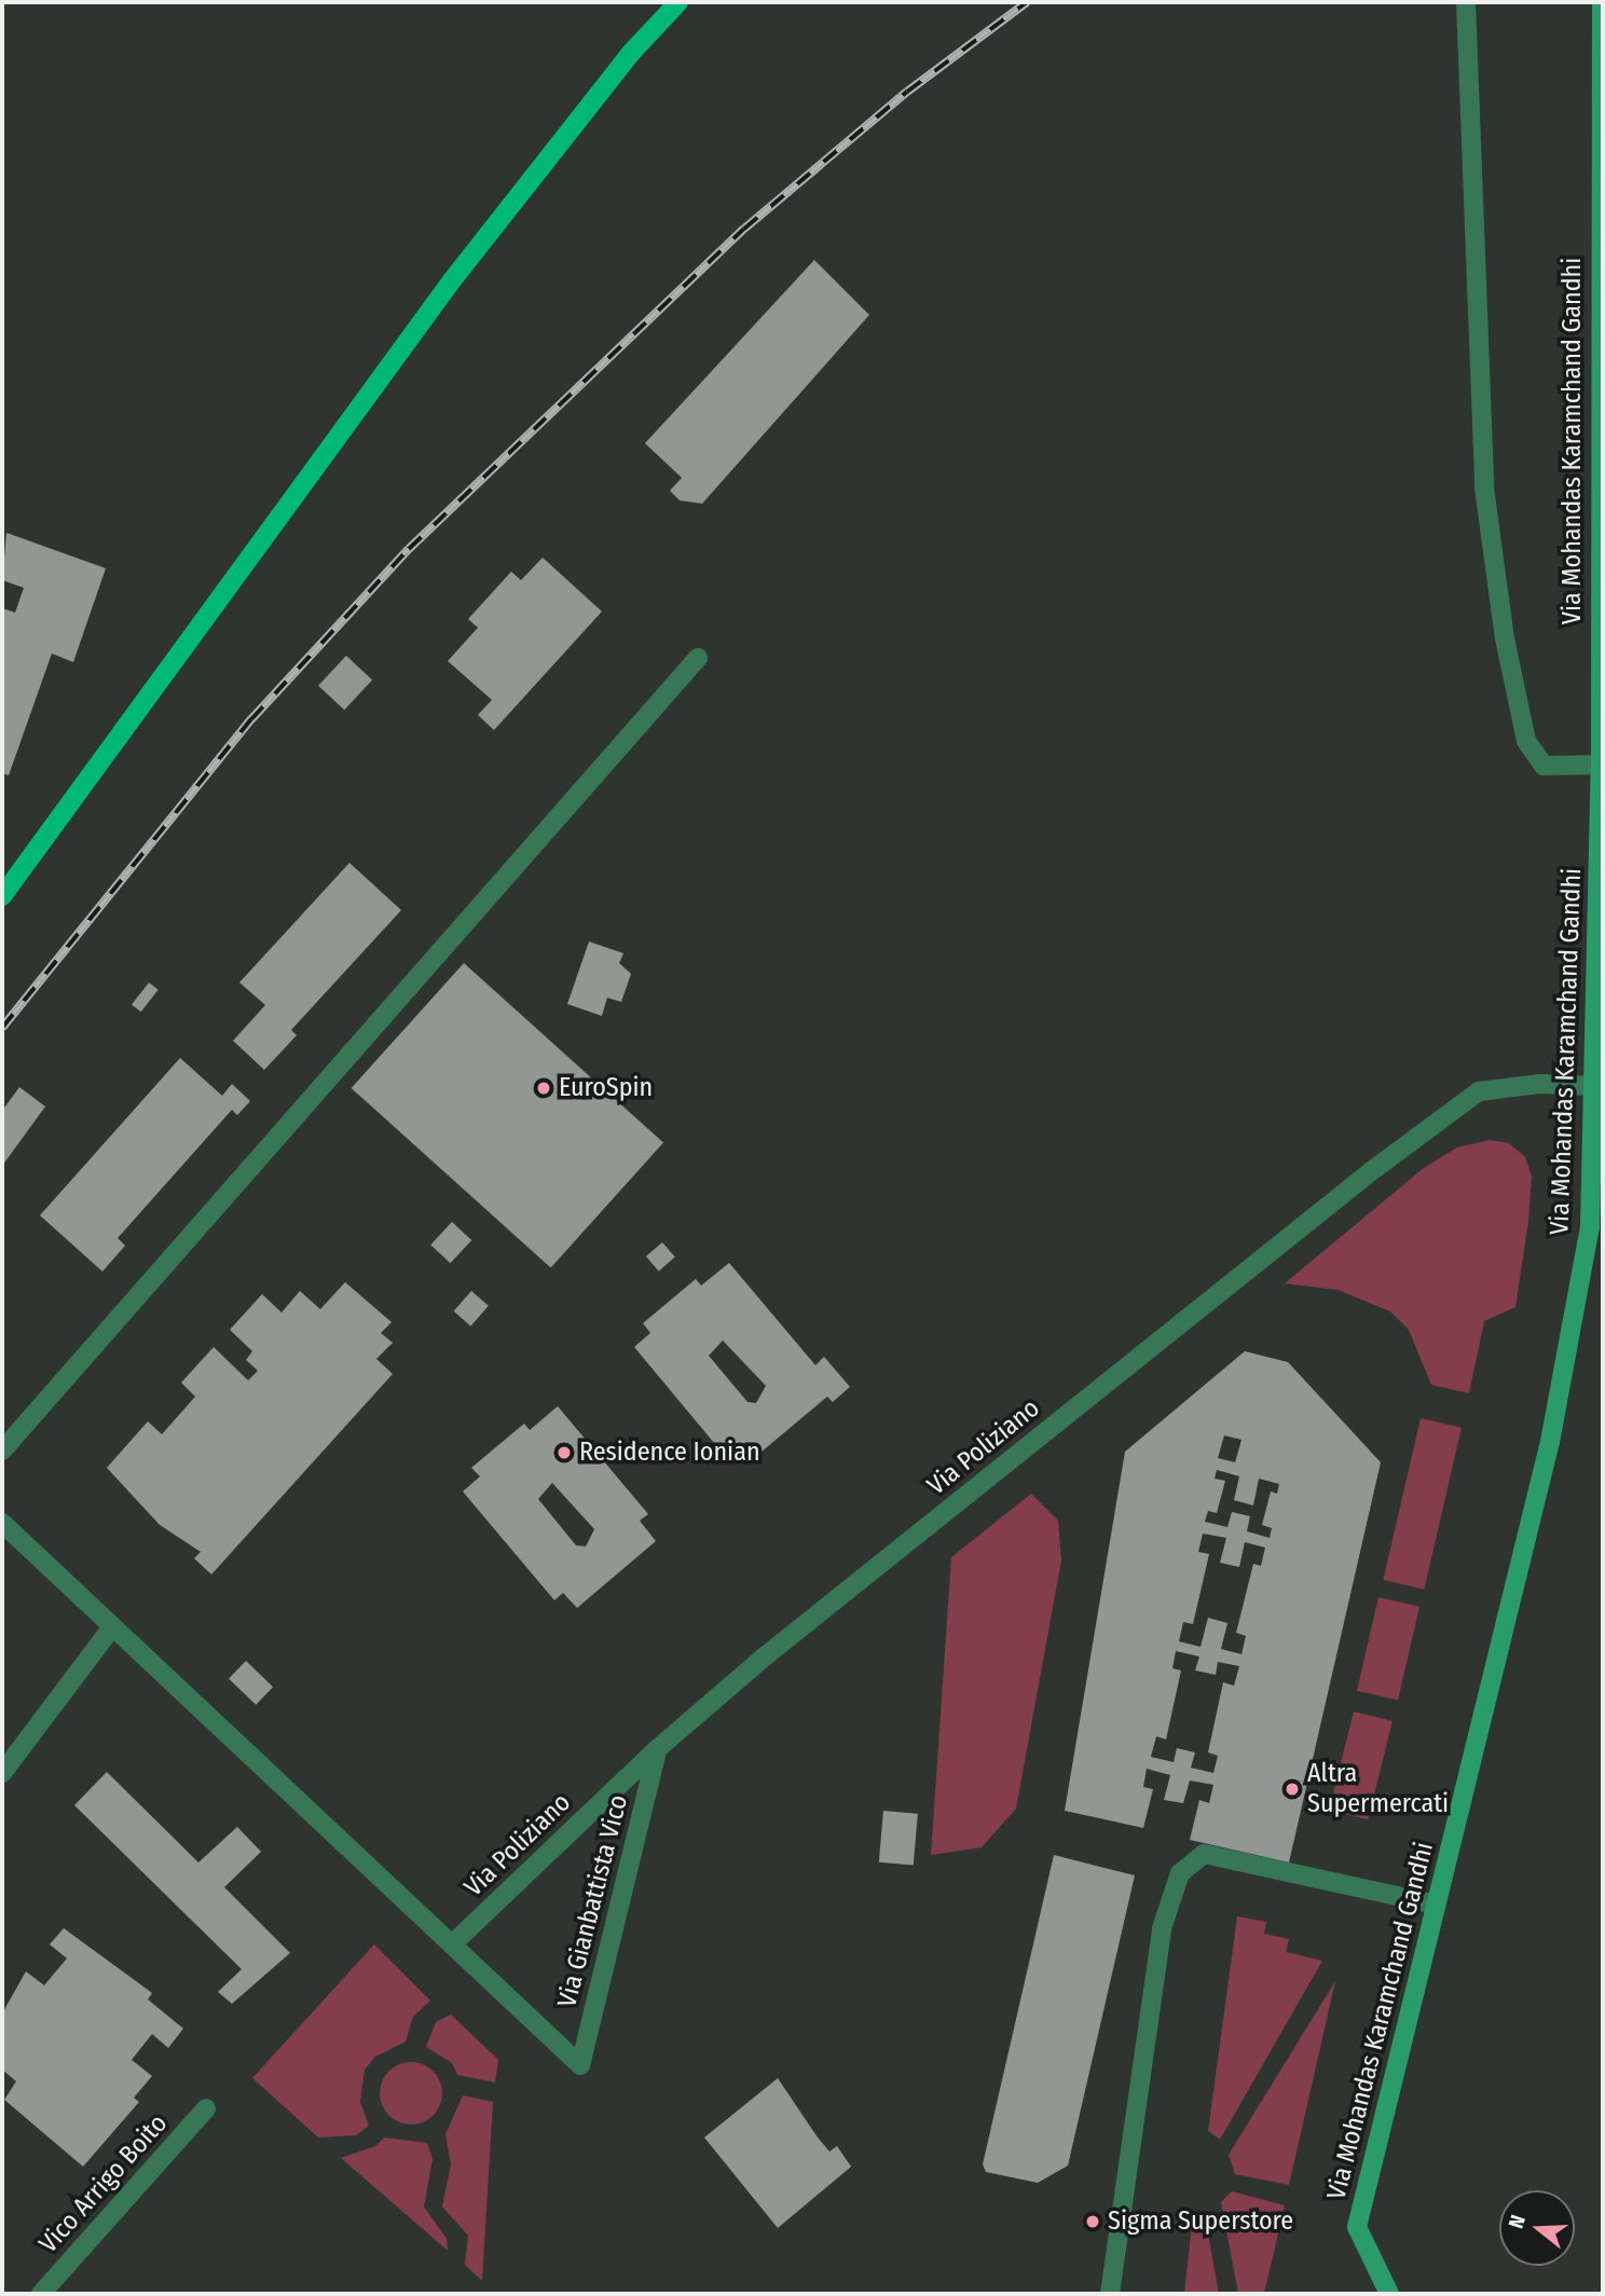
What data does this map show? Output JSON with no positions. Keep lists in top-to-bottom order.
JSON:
{
  "streets": {
    "main road": ["Via Mohandas Karamchand Gandhi"],
    "street": ["Via Poliziano", "Via Gianbattista Vico", "Vico Arrigo Boito"]
  },
  "crossings": [
    ["Via Mohandas Karamchand Gandhi", "Via Poliziano"],
    ["Via Poliziano", "Via Gianbattista Vico"]
  ],
  "places": [
    "EuroSpin",
    "Residence Ionian",
    "Altra Supermercati",
    "Sigma Superstore"
  ],
  "north": "left"
}
